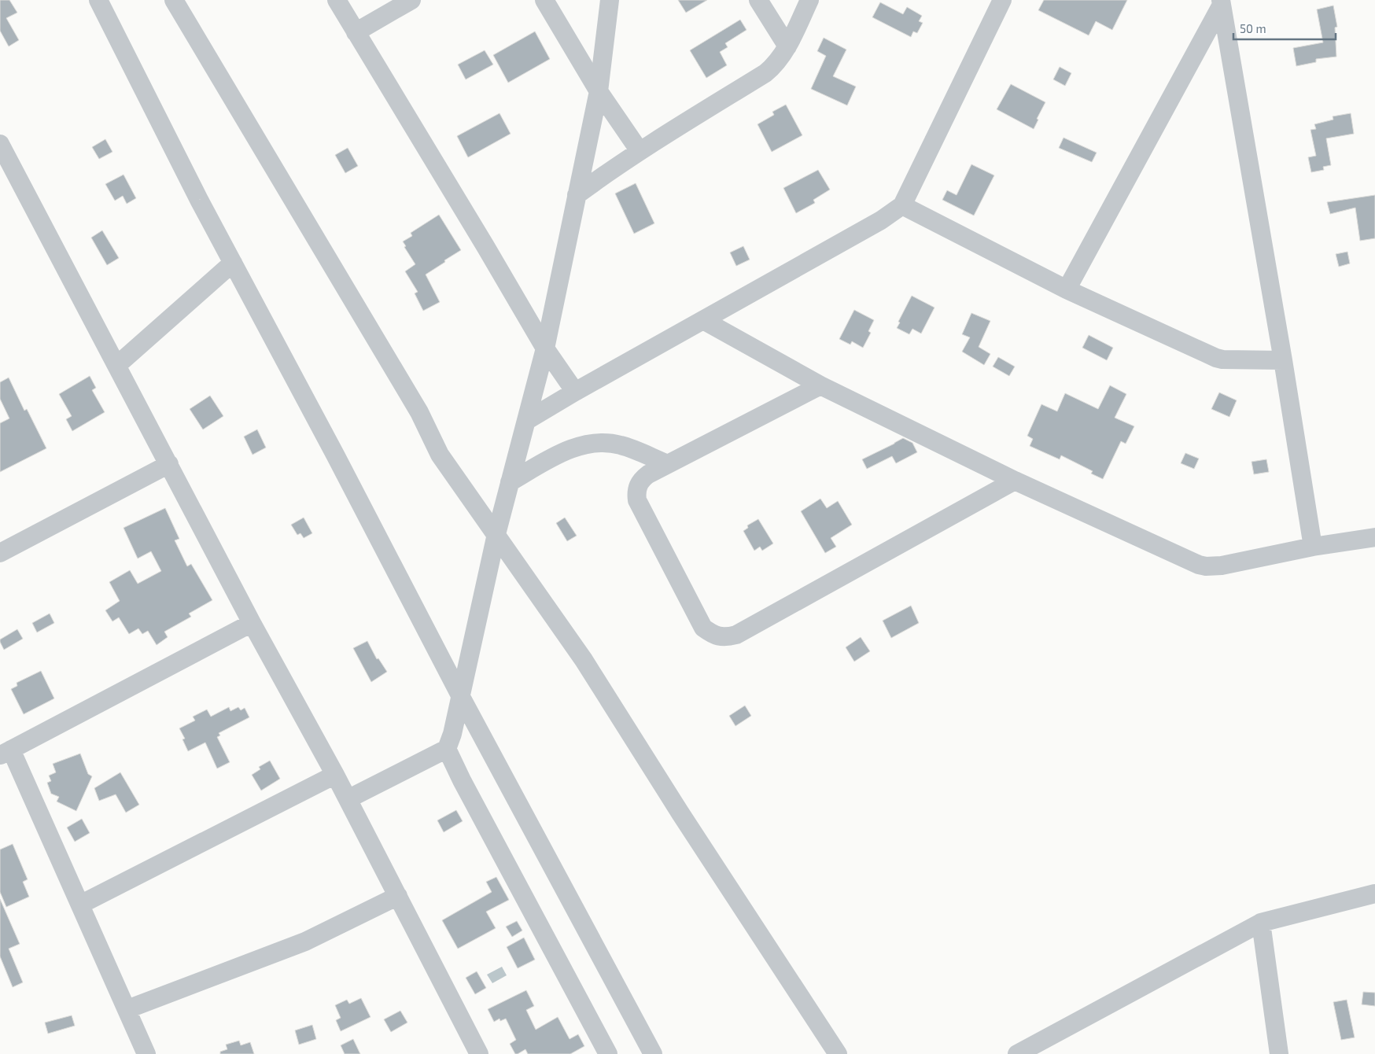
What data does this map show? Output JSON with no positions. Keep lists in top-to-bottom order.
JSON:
{
  "scale_bar": "50 m"
}
